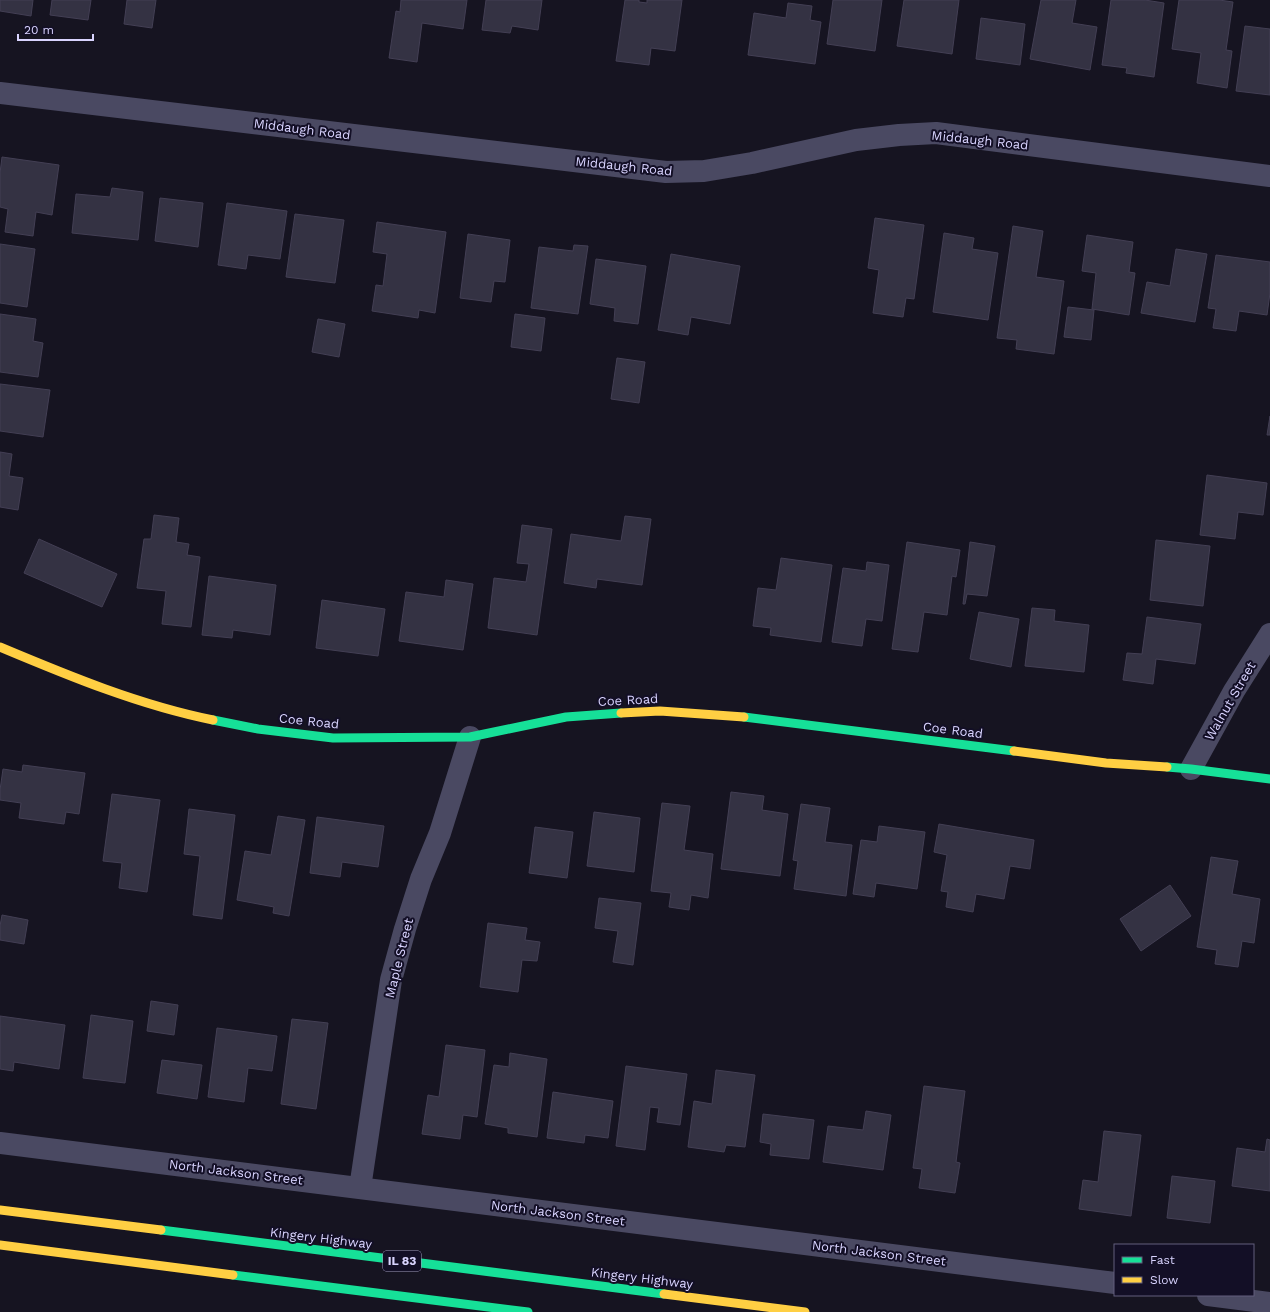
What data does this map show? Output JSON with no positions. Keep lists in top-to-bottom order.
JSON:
{
  "streets": {
    "main road": ["Coe Road", "Kingery Highway", "IL 83"],
    "street": [
      "Middaugh Road",
      "Walnut Street",
      "Maple Street",
      "North Jackson Street"
    ]
  },
  "crossings": [
    ["Coe Road", "Walnut Street"],
    ["Coe Road", "Maple Street"],
    ["Maple Street", "North Jackson Street"]
  ],
  "legend": ["Fast", "Slow"],
  "scale_bar": "20 m"
}
